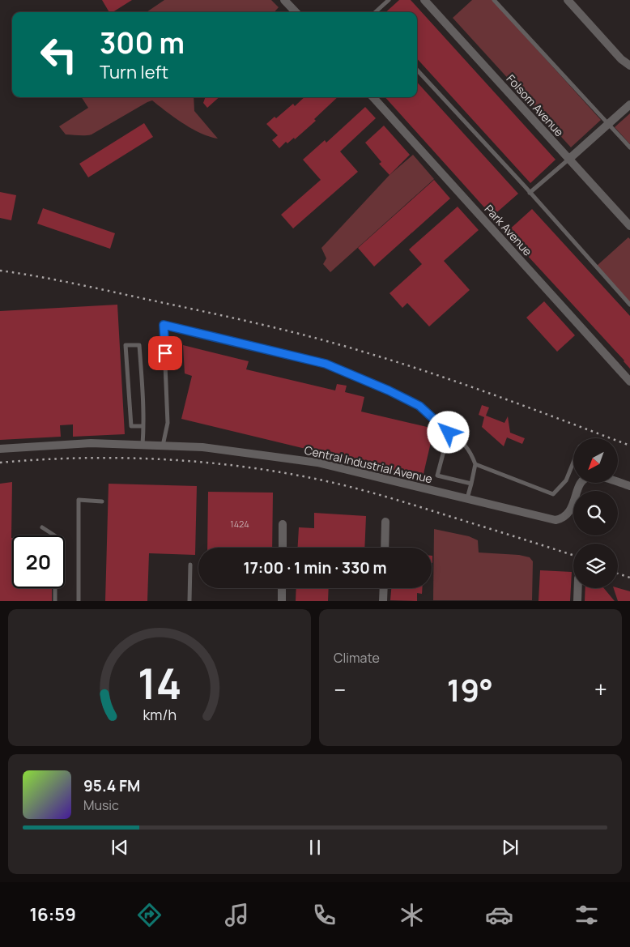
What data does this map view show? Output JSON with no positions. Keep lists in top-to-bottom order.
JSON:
{
  "streets": {
    "street": ["Folsom Avenue", "Park Avenue", "Central Industrial Avenue"]
  },
  "house_numbers": ["1424"],
  "north": "bottom left",
  "page": {
    "turn": ["300 m", "Turn left"],
    "limit": "20",
    "trip": "17:00 · 1 min · 330 m",
    "tile": "Climate",
    "heat": ["−", "19°", "+"],
    "song": ["95.4 FM", "Music"],
    "tabs": "16:59",
    "gauge": ["14", "km/h"]
  }
}
